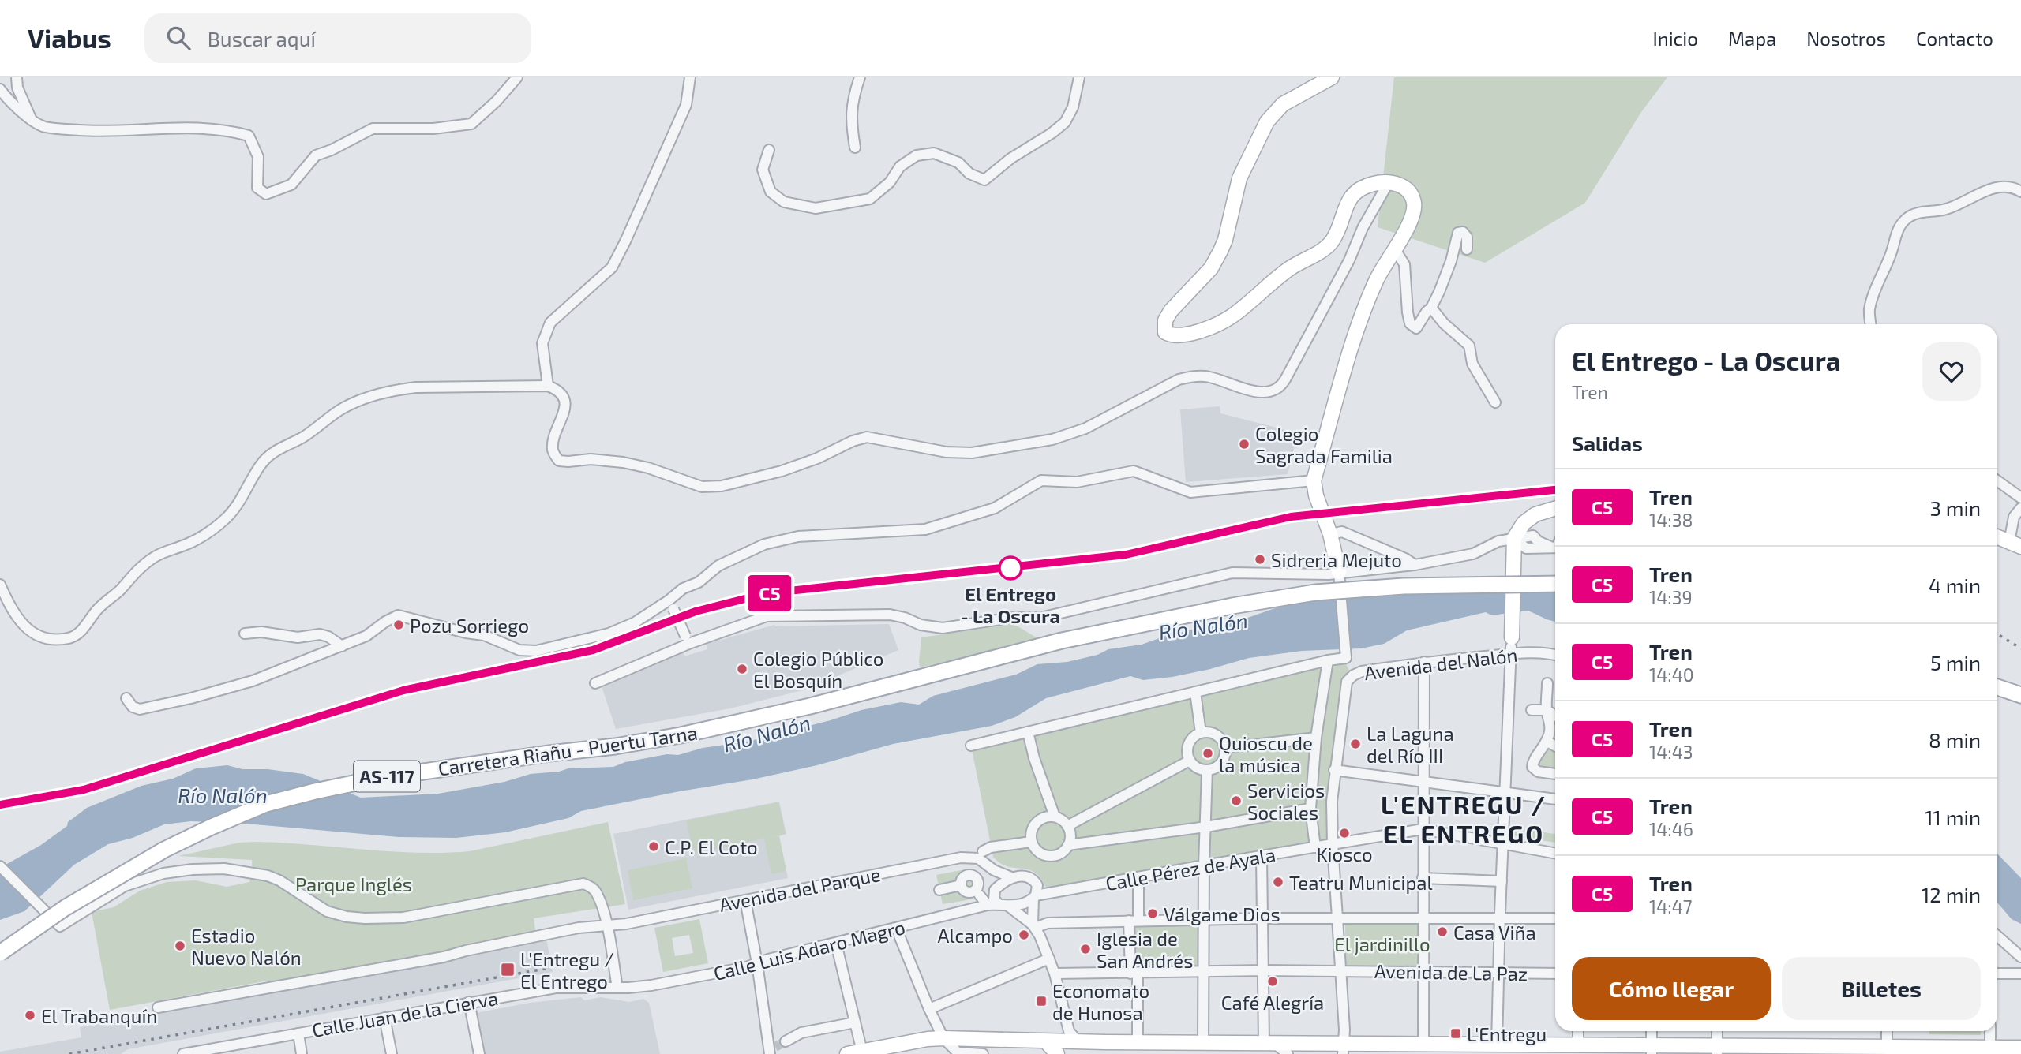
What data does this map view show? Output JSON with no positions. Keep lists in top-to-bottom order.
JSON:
{
  "streets": {
    "main road": ["Carretera Riañu - Puertu Tarna", "AS-117"],
    "street": [
      "Avenida del Nalón",
      "Calle Pérez de Ayala",
      "Avenida del Parque",
      "Calle Luis Adaro Magro",
      "Avenida de La Paz",
      "Calle Juan de la Cierva"
    ]
  },
  "crossings": [
    ["Calle Pérez de Ayala", "Calle Luis Adaro Magro"],
    ["Calle Luis Adaro Magro", "Calle Juan de la Cierva"]
  ],
  "districts": ["L'ENTREGU / EL ENTREGO"],
  "water": ["Río Nalón"],
  "parks": ["Parque Inglés", "El jardinillo"],
  "places": {
    "other": [
      "Colegio Sagrada Familia",
      "Sidreria Mejuto",
      "El Entrego - La Oscura",
      "Pozu Sorriego",
      "Colegio Público El Bosquín",
      "La Laguna del Río III",
      "Quioscu de la música",
      "Servicios Sociales",
      "Kiosco",
      "C.P. El Coto",
      "Teatru Municipal",
      "Válgame Dios",
      "Casa Viña",
      "Alcampo",
      "Estadio Nuevo Nalón",
      "Iglesia de San Andrés",
      "Café Alegría",
      "El Trabanquín"
    ],
    "transit": ["L'Entregu / El Entrego", "Economato de Hunosa", "L'Entregu"]
  },
  "page": {
    "header": "Viabus",
    "search": "Buscar aquí",
    "nav": [
      "Inicio",
      "Mapa",
      "Nosotros",
      "Contacto"
    ],
    "on_map": "C5",
    "heading": [
      ["El Entrego - La Oscura", "Tren"],
      "Salidas"
    ],
    "list": [
      {
        "mark": "C5",
        "name": "Tren",
        "note": "14:38",
        "value": "3 min"
      },
      {
        "mark": "C5",
        "name": "Tren",
        "note": "14:39",
        "value": "4 min"
      },
      {
        "mark": "C5",
        "name": "Tren",
        "note": "14:40",
        "value": "5 min"
      },
      {
        "mark": "C5",
        "name": "Tren",
        "note": "14:43",
        "value": "8 min"
      },
      {
        "mark": "C5",
        "name": "Tren",
        "note": "14:46",
        "value": "11 min"
      },
      {
        "mark": "C5",
        "name": "Tren",
        "note": "14:47",
        "value": "12 min"
      }
    ],
    "buttons": ["Cómo llegar", "Billetes"]
  }
}
